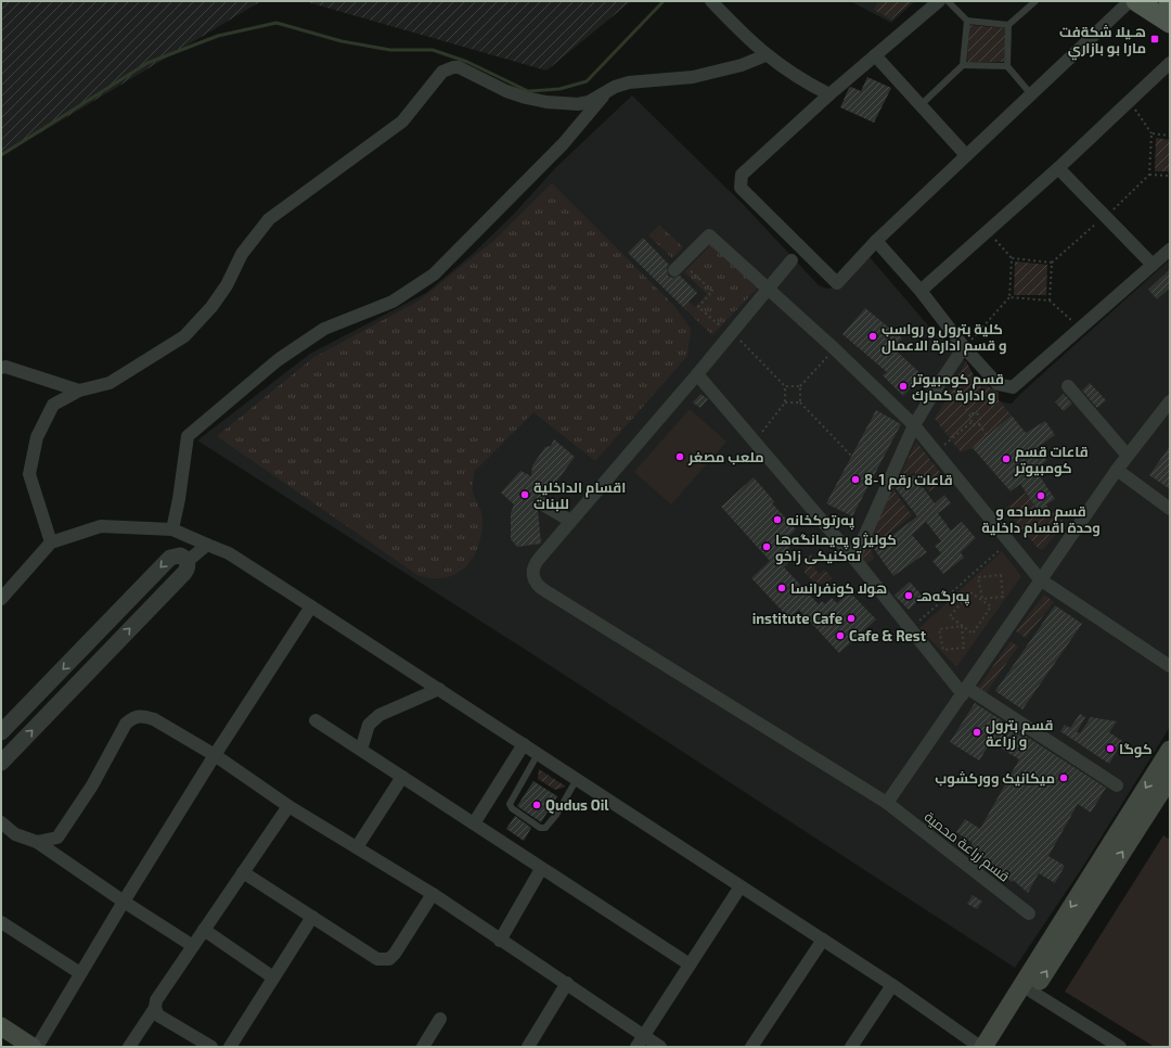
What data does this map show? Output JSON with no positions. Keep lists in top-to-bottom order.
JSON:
{
  "streets": {
    "street": ["قسم زراعة محمية"]
  },
  "places": {
    "transit": ["هـيلا شكةفت مارا بو بازاري"],
    "other": [
      "كلية بترول و رواسب و قسم ادارة الاعمال",
      "قسم کومبیوتر و ادارة كمارك",
      "ملعب مصغر",
      "قاعات قسم کومبیوتر",
      "قاعات رقم 1-8",
      "اقسام الداخلیة للبنات",
      "قسم مساحه‌ و وحدة اقسام داخلية",
      "په‌رتوكخانه‌",
      "كوليژ و په‌يمانگه‌ها ته‌كنيكى زاخو",
      "هولا كونفرانسا",
      "په‌رگه‌هـ",
      "institute Cafe",
      "Cafe & Rest",
      "قسم بترول و زراعة",
      "كوگا",
      "میکانیک وورکشوب",
      "Qudus Oil"
    ]
  }
}
